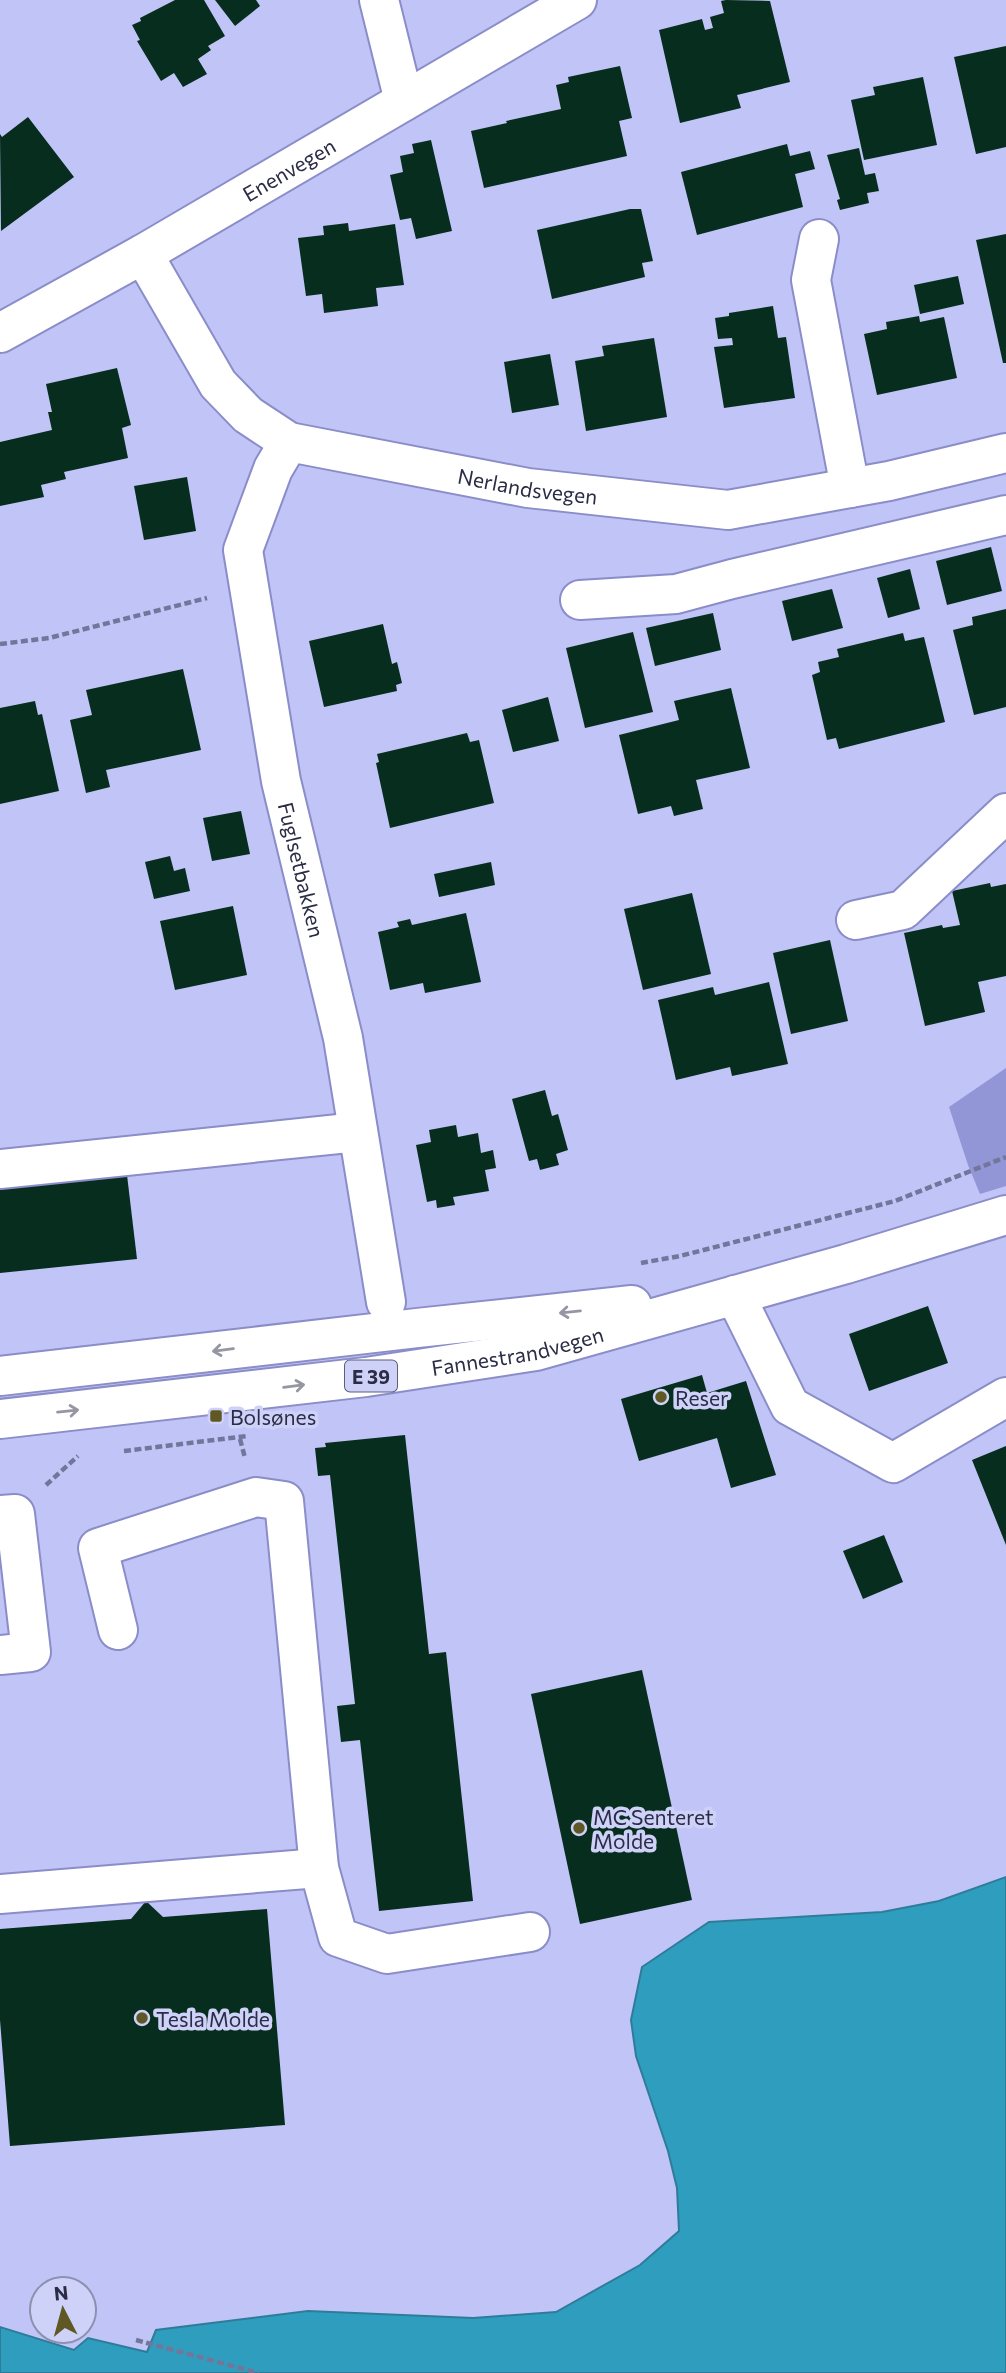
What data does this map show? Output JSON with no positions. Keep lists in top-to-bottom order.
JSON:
{
  "streets": {
    "main road": [
      "Enenvegen",
      "Nerlandsvegen",
      "Fuglsetbakken",
      "Fannestrandvegen",
      "E 39"
    ]
  },
  "crossings": [
    ["Enenvegen", "Nerlandsvegen"],
    ["Nerlandsvegen", "Fuglsetbakken"]
  ],
  "places": {
    "other": ["Reser", "MC Senteret Molde", "Tesla Molde"],
    "transit": ["Bolsønes"]
  },
  "north": "top"
}
